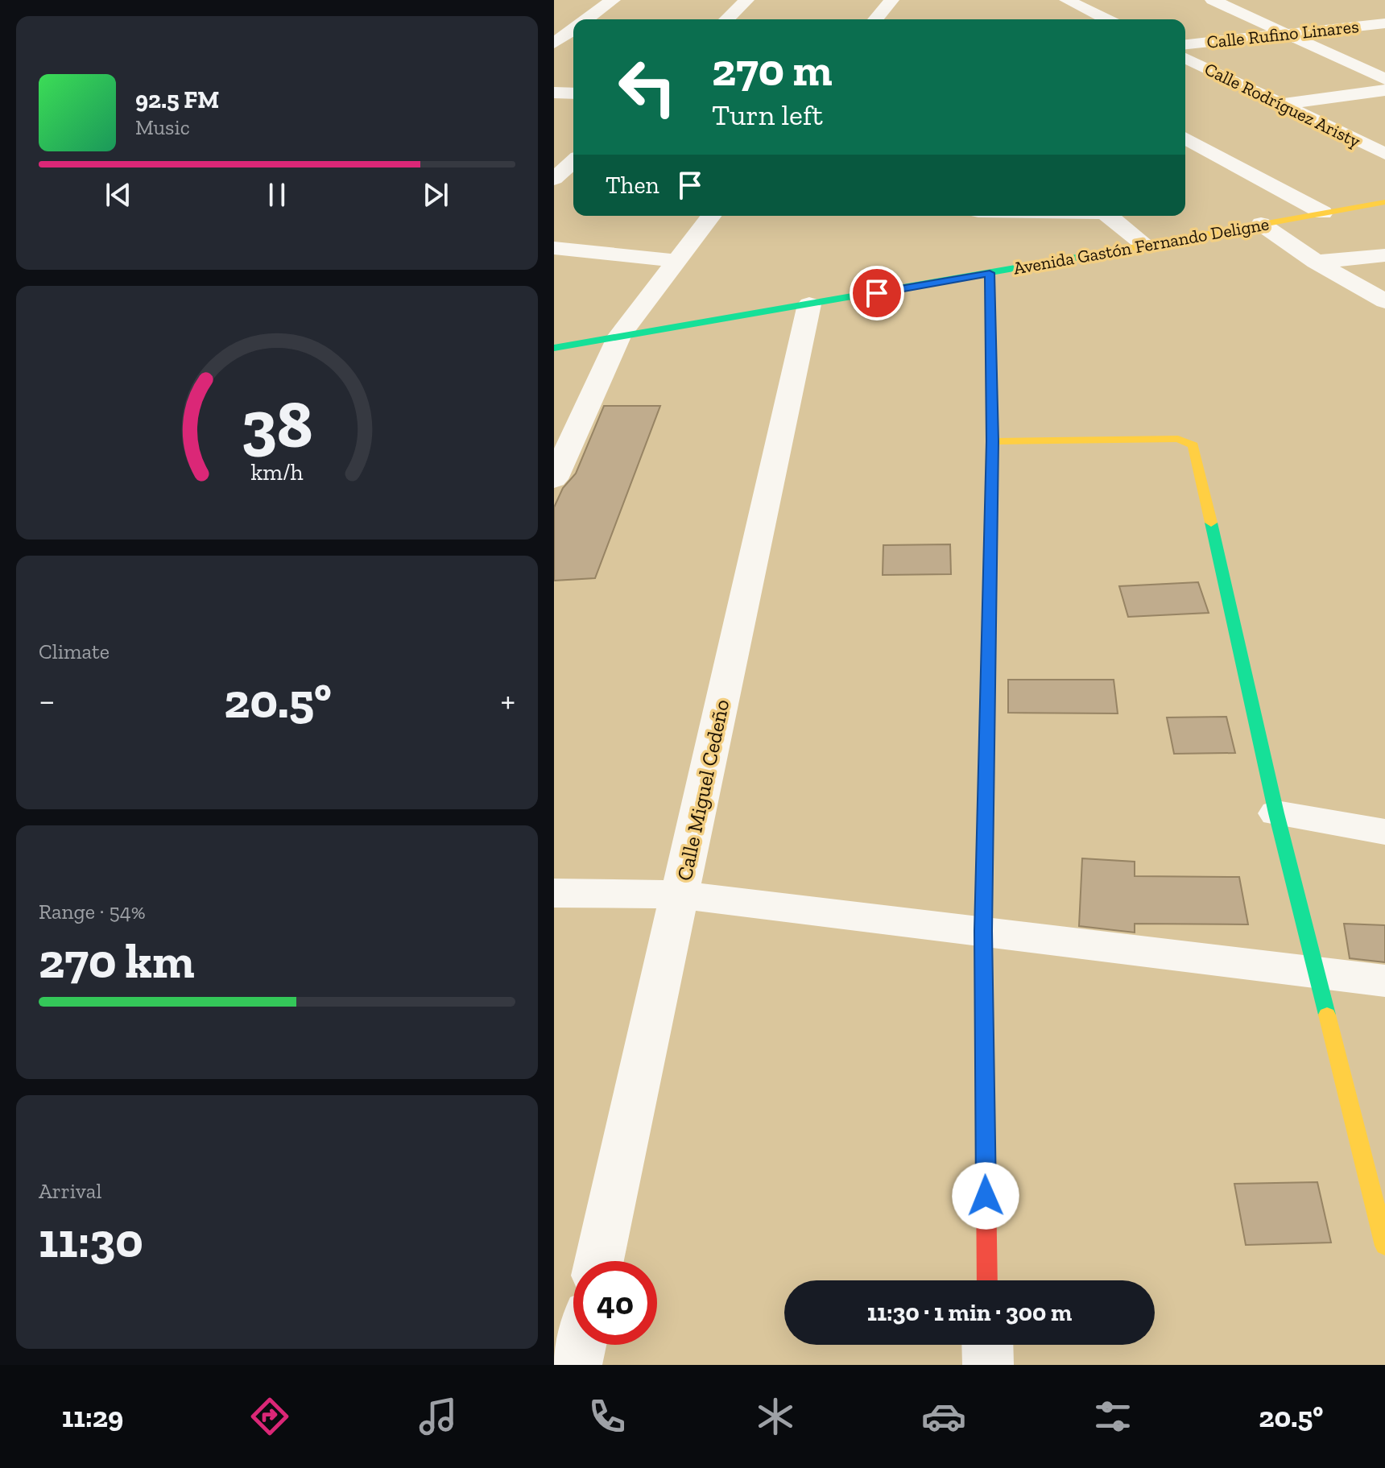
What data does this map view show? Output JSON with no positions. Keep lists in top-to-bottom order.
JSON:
{
  "streets": {
    "street": [
      "Calle Rufino Linares",
      "Calle Rodríguez Aristy",
      "Avenida Gastón Fernando Deligne",
      "Calle Miguel Cedeño"
    ]
  },
  "crossings": [
    ["Avenida Gastón Fernando Deligne", "Calle Miguel Cedeño"]
  ],
  "page": {
    "turn": ["270 m", "Turn left"],
    "song": ["92.5 FM", "Music"],
    "then": "Then",
    "tile": [
      "Climate",
      ["Range · 54%", "270 km"],
      ["Arrival", "11:30"]
    ],
    "heat": ["−", "20.5°", "+"],
    "limit": "40",
    "trip": "11:30 · 1 min · 300 m",
    "tabs": ["11:29", "20.5°"],
    "gauge": ["38", "km/h"]
  }
}
